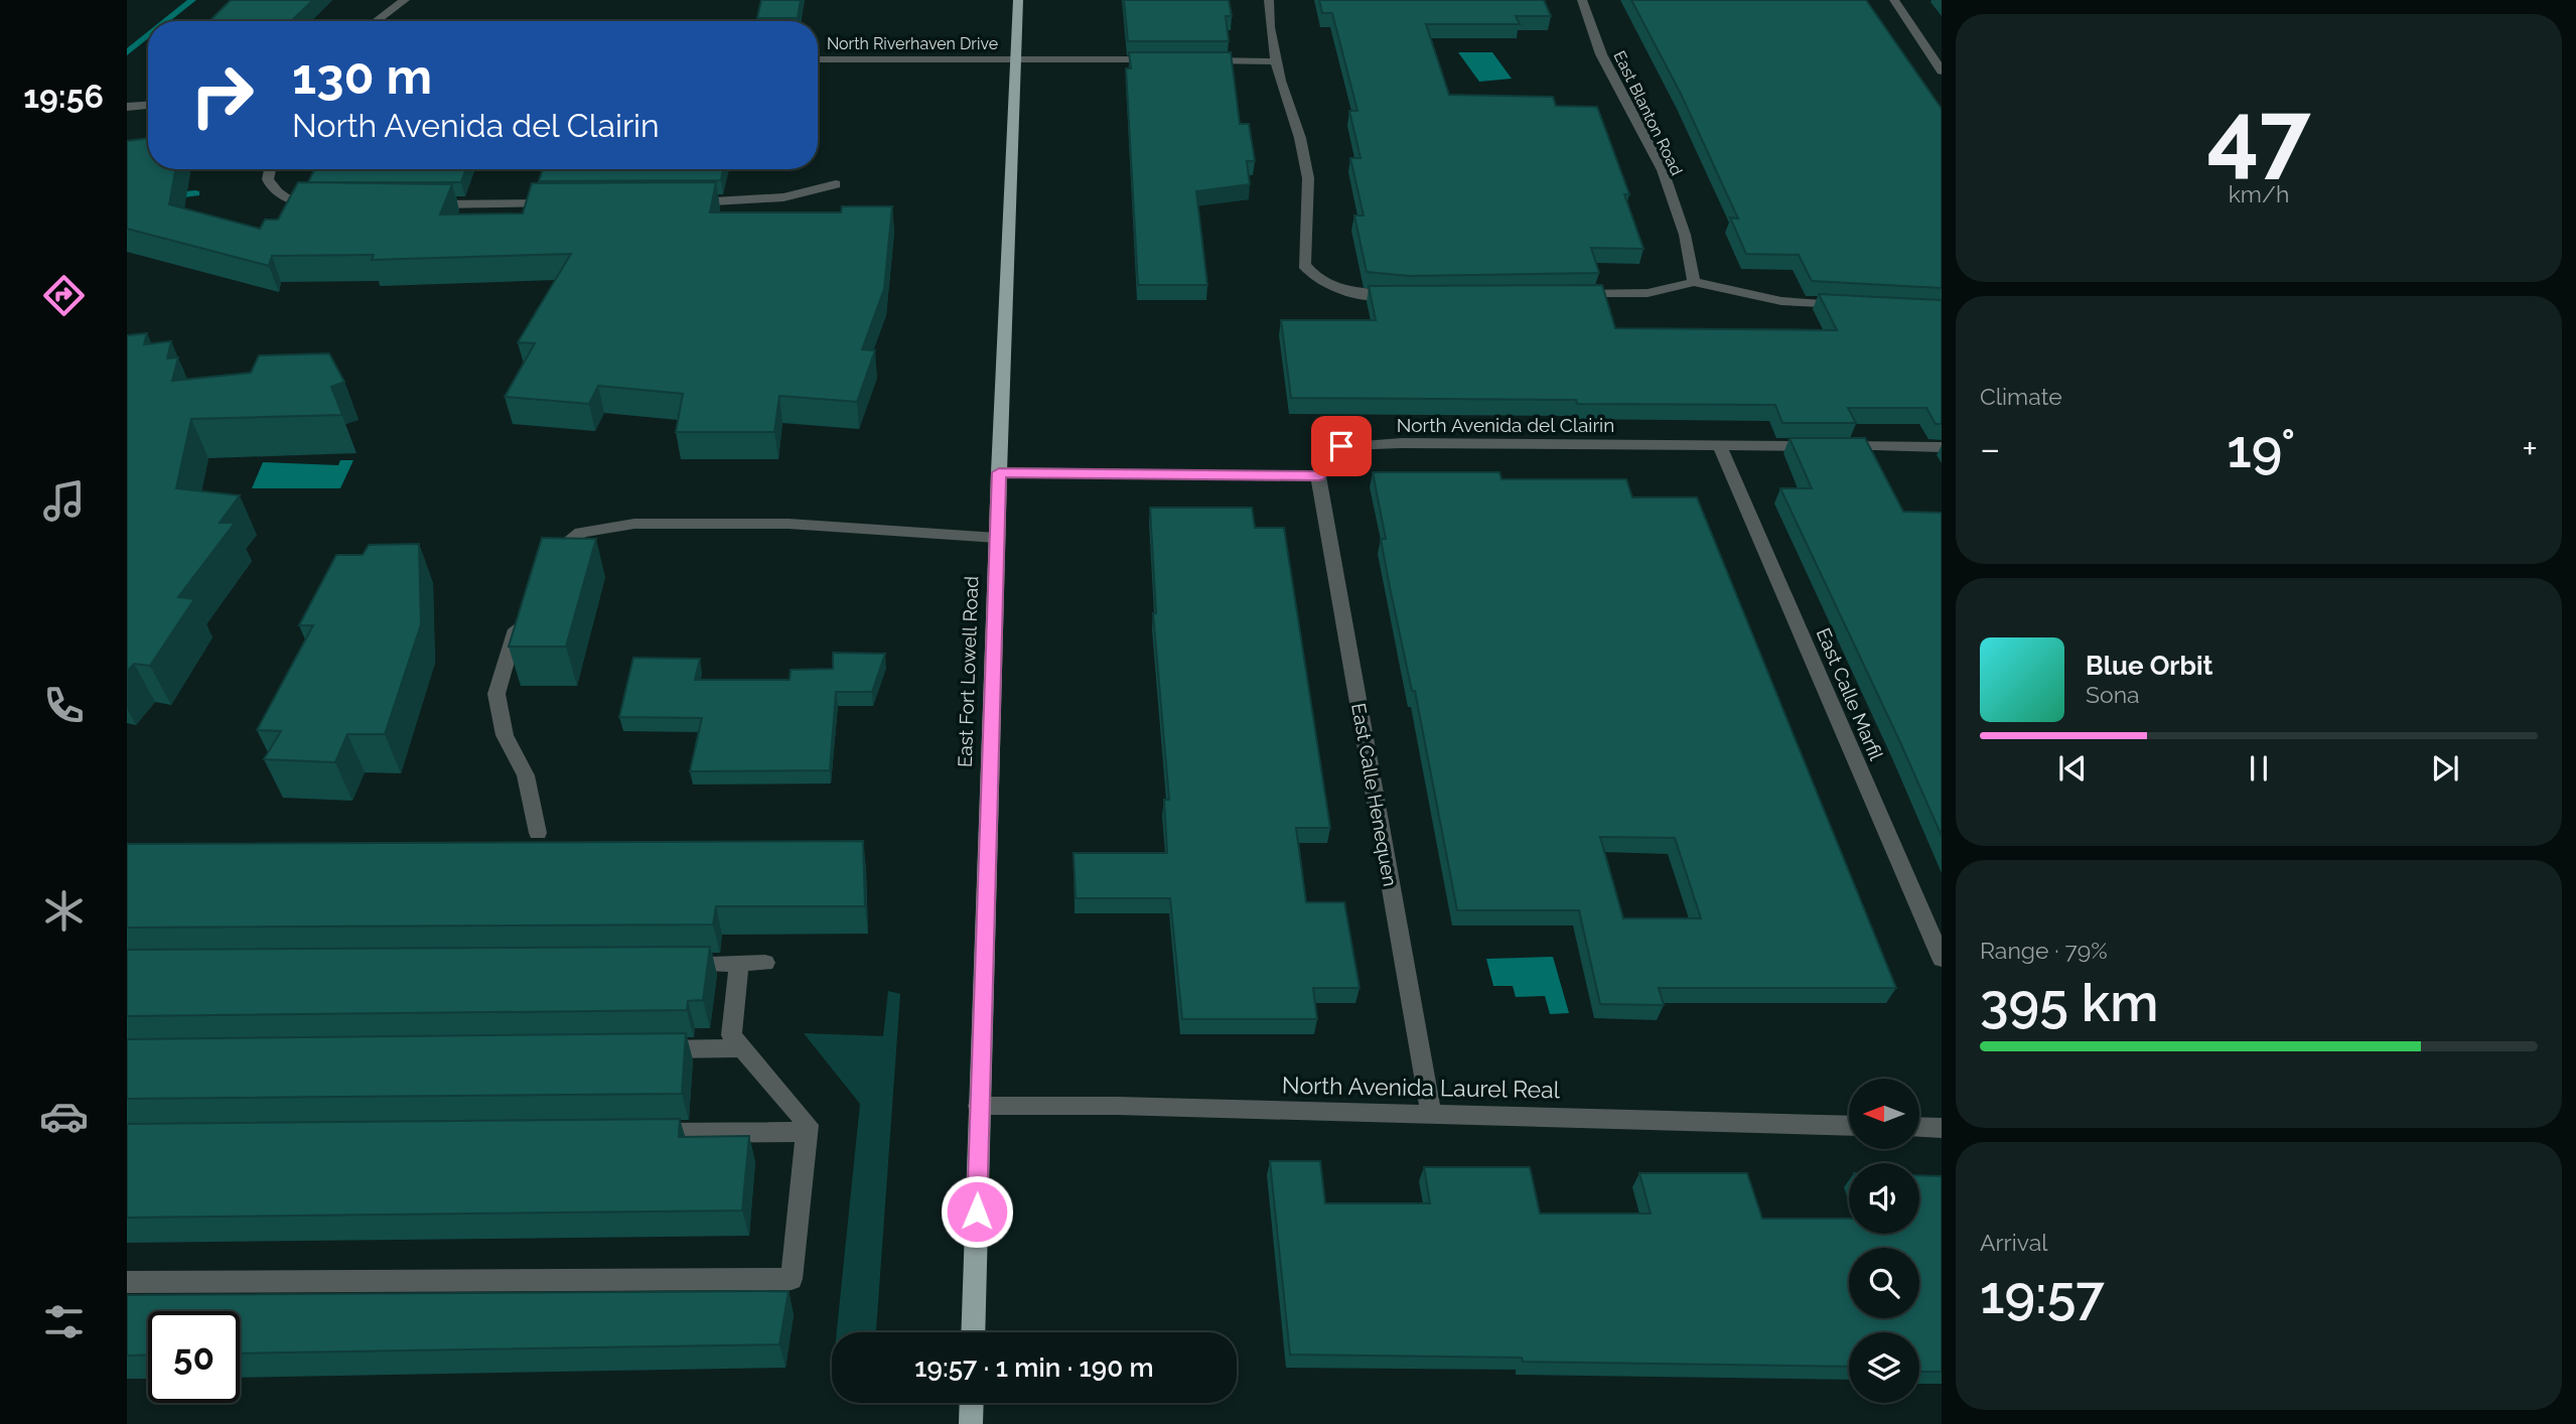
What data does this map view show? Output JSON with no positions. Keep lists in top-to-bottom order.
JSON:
{
  "streets": {
    "main road": ["East Fort Lowell Road"],
    "street": [
      "North Riverhaven Drive",
      "East Blanton Road",
      "North Avenida del Clairin",
      "East Calle Marfil",
      "East Calle Henequen",
      "North Avenida Laurel Real"
    ]
  },
  "crossings": [
    ["North Riverhaven Drive", "East Fort Lowell Road"],
    ["North Avenida del Clairin", "East Calle Marfil"],
    ["North Avenida del Clairin", "East Calle Henequen"],
    ["East Fort Lowell Road", "North Avenida Laurel Real"],
    ["East Calle Henequen", "North Avenida Laurel Real"]
  ],
  "north": "left",
  "page": {
    "tabs": "19:56",
    "tile": [
      ["47", "km/h"],
      "Climate",
      ["Range · 79%", "395 km"],
      ["Arrival", "19:57"]
    ],
    "turn": ["130 m", "North Avenida del Clairin"],
    "heat": ["−", "19°", "+"],
    "song": ["Blue Orbit", "Sona"],
    "limit": "50",
    "trip": "19:57 · 1 min · 190 m"
  }
}
